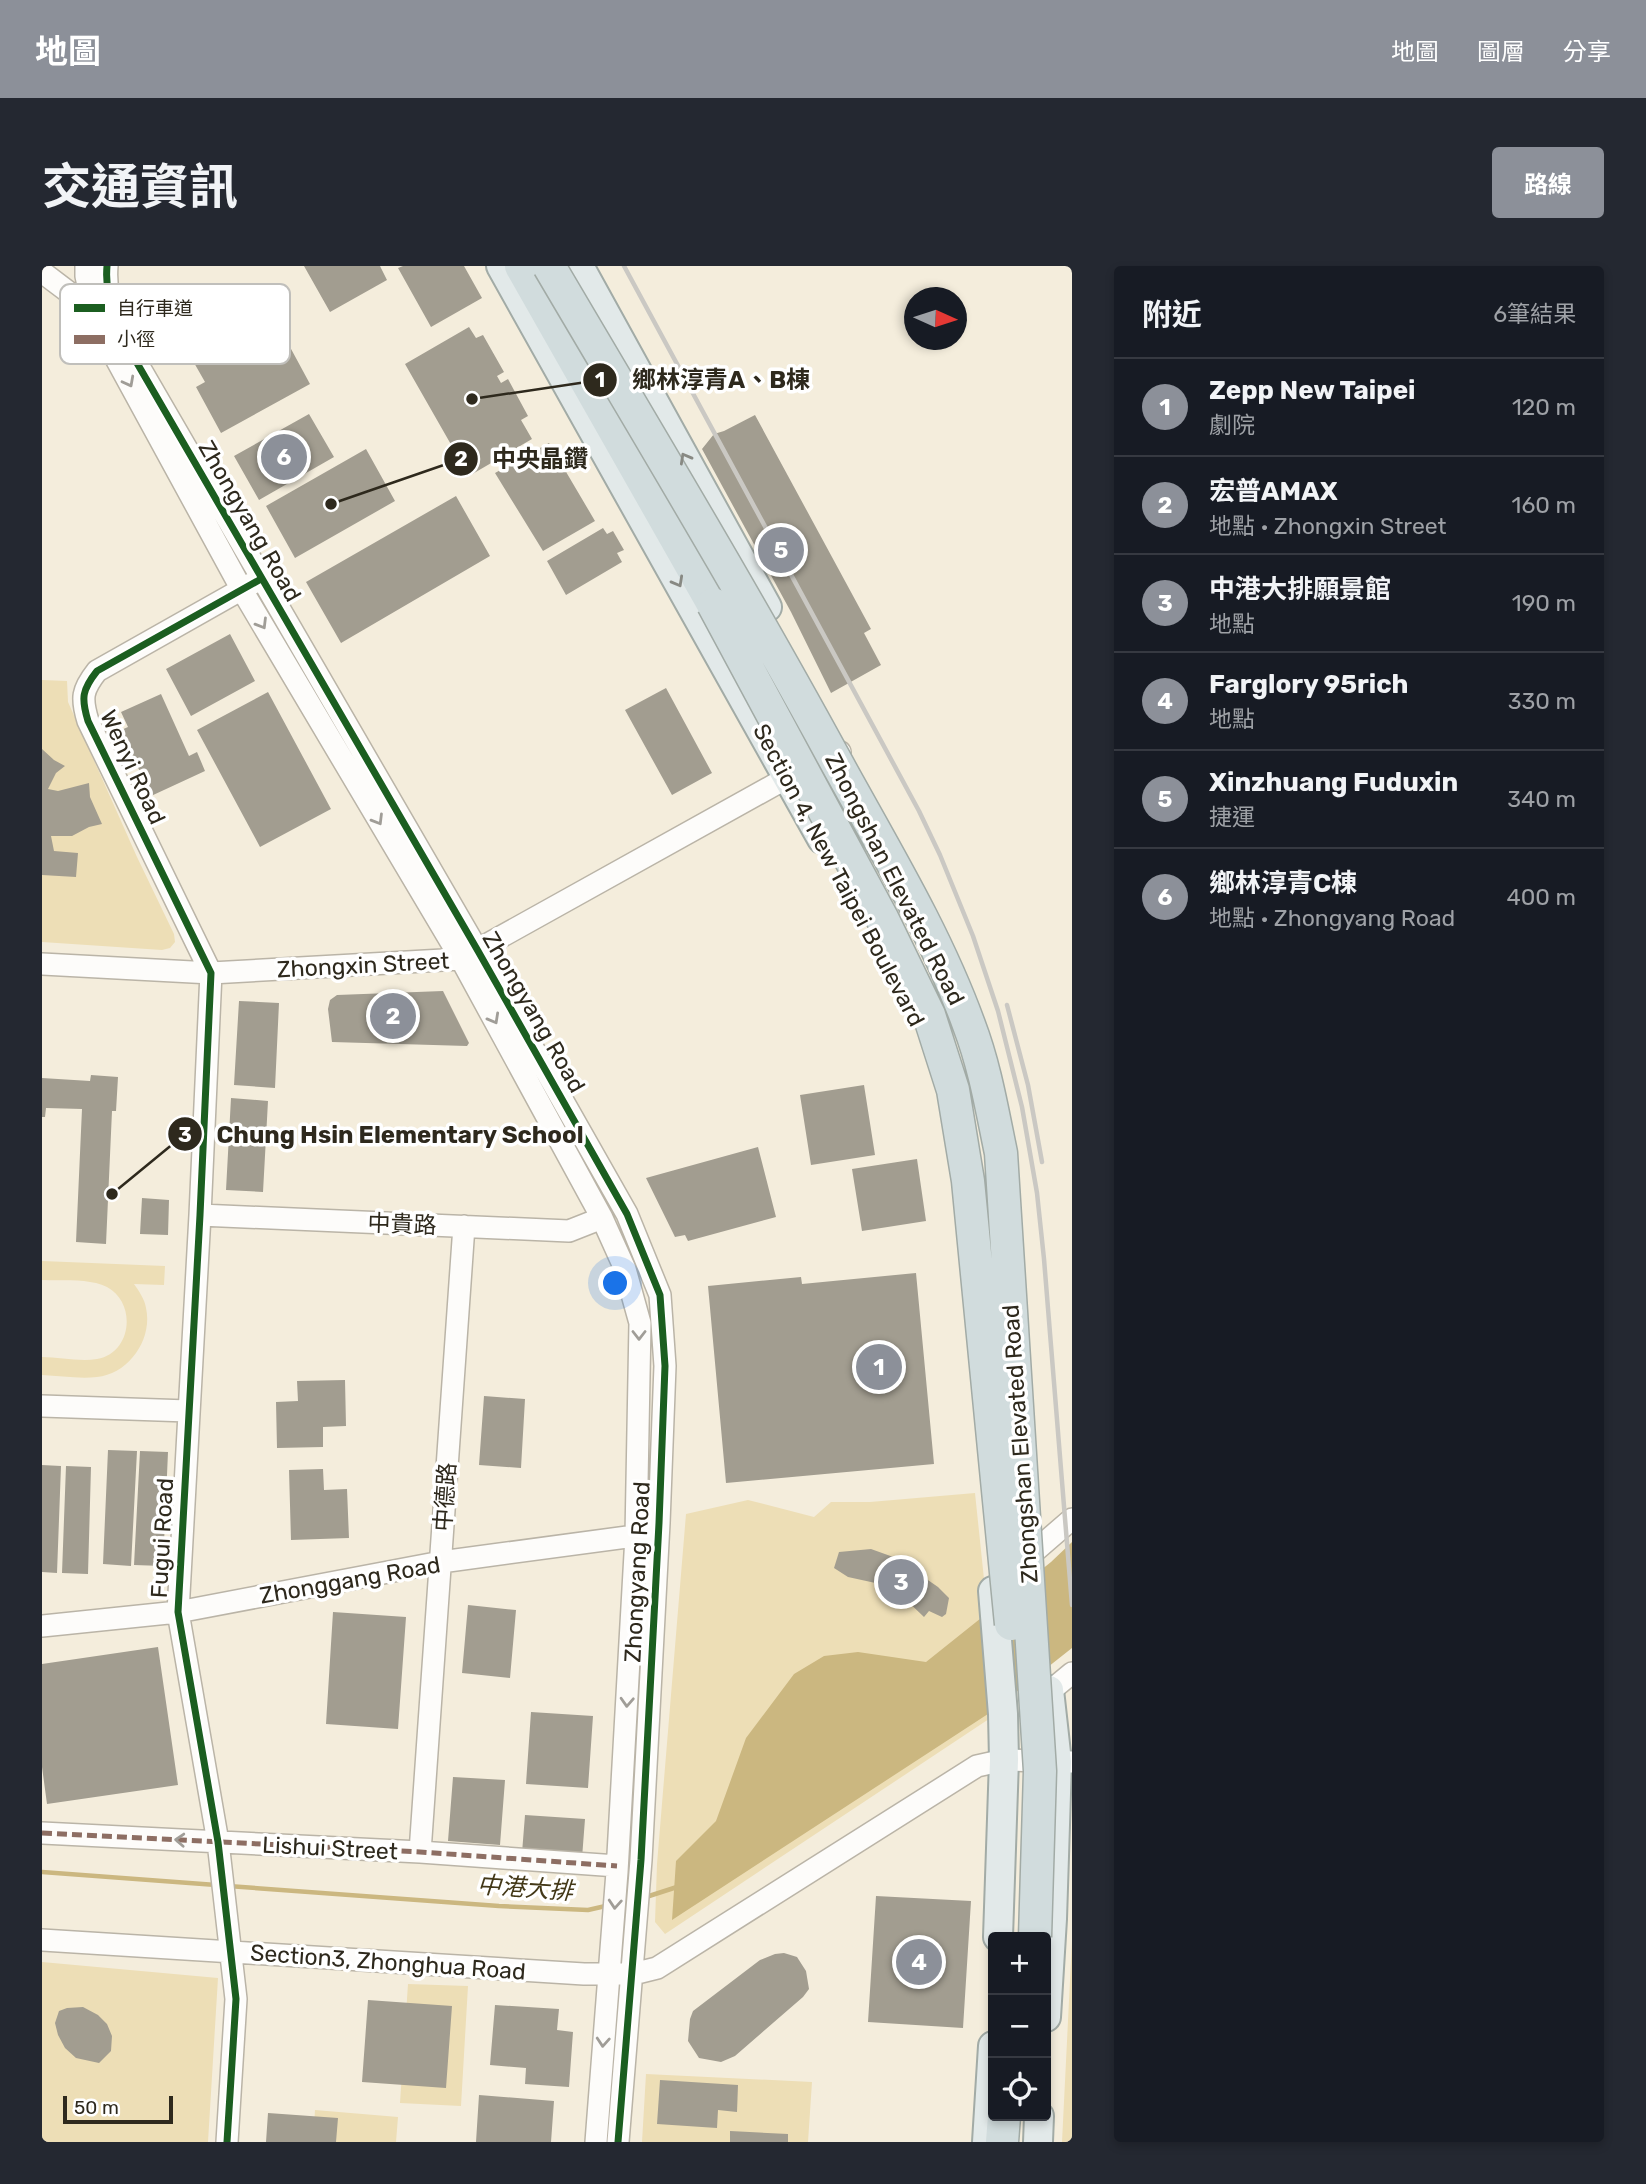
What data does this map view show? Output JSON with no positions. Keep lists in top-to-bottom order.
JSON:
{
  "streets": {
    "highway": ["Zhongshan Elevated Road"],
    "main road": ["Section 4, New Taipei Boulevard"],
    "street": [
      "Zhongyang Road",
      "Wenyi Road",
      "Zhongxin Street",
      "中貴路",
      "中德路",
      "Fugui Road",
      "Zhonggang Road",
      "Lishui Street",
      "Section3, Zhonghua Road"
    ]
  },
  "crossings": [
    ["Zhongyang Road", "Wenyi Road"],
    ["Zhongyang Road", "Zhongxin Street"],
    ["Zhongyang Road", "中貴路"],
    ["Zhongyang Road", "Zhonggang Road"],
    ["Zhongyang Road", "Lishui Street"],
    ["Zhongyang Road", "Section3, Zhonghua Road"],
    ["Wenyi Road", "Zhongxin Street"],
    ["Wenyi Road", "Fugui Road"],
    ["Section 4, New Taipei Boulevard", "Zhongxin Street"],
    ["Zhongxin Street", "Fugui Road"],
    ["中貴路", "中德路"],
    ["中貴路", "Fugui Road"],
    ["中德路", "Zhonggang Road"],
    ["中德路", "Lishui Street"],
    ["Fugui Road", "Zhonggang Road"],
    ["Fugui Road", "Lishui Street"],
    ["Fugui Road", "Section3, Zhonghua Road"]
  ],
  "water": ["中港大排"],
  "places": ["鄉林淳青A、B棟", "中央晶鑽", "Chung Hsin Elementary School"],
  "legend": ["自行車道", "小徑"],
  "scale_bar": "50 m",
  "north": "right",
  "page": {
    "header": "地圖",
    "nav": ["地圖", "圖層", "分享"],
    "title": "交通資訊",
    "buttons": "路線",
    "heading": ["附近", "6筆結果"],
    "list": [
      {
        "mark": "1",
        "name": "Zepp New Taipei",
        "note": "劇院",
        "value": "120 m"
      },
      {
        "mark": "2",
        "name": "宏普AMAX",
        "note": "地點 · Zhongxin Street",
        "value": "160 m"
      },
      {
        "mark": "3",
        "name": "中港大排願景館",
        "note": "地點",
        "value": "190 m"
      },
      {
        "mark": "4",
        "name": "Farglory 95rich",
        "note": "地點",
        "value": "330 m"
      },
      {
        "mark": "5",
        "name": "Xinzhuang Fuduxin",
        "note": "捷運",
        "value": "340 m"
      },
      {
        "mark": "6",
        "name": "鄉林淳青C棟",
        "note": "地點 · Zhongyang Road",
        "value": "400 m"
      }
    ],
    "pins": [
      "6",
      "5",
      "2",
      "1",
      "3",
      "4"
    ],
    "map_buttons": ["+", "−"],
    "scale": "50 m"
  }
}
